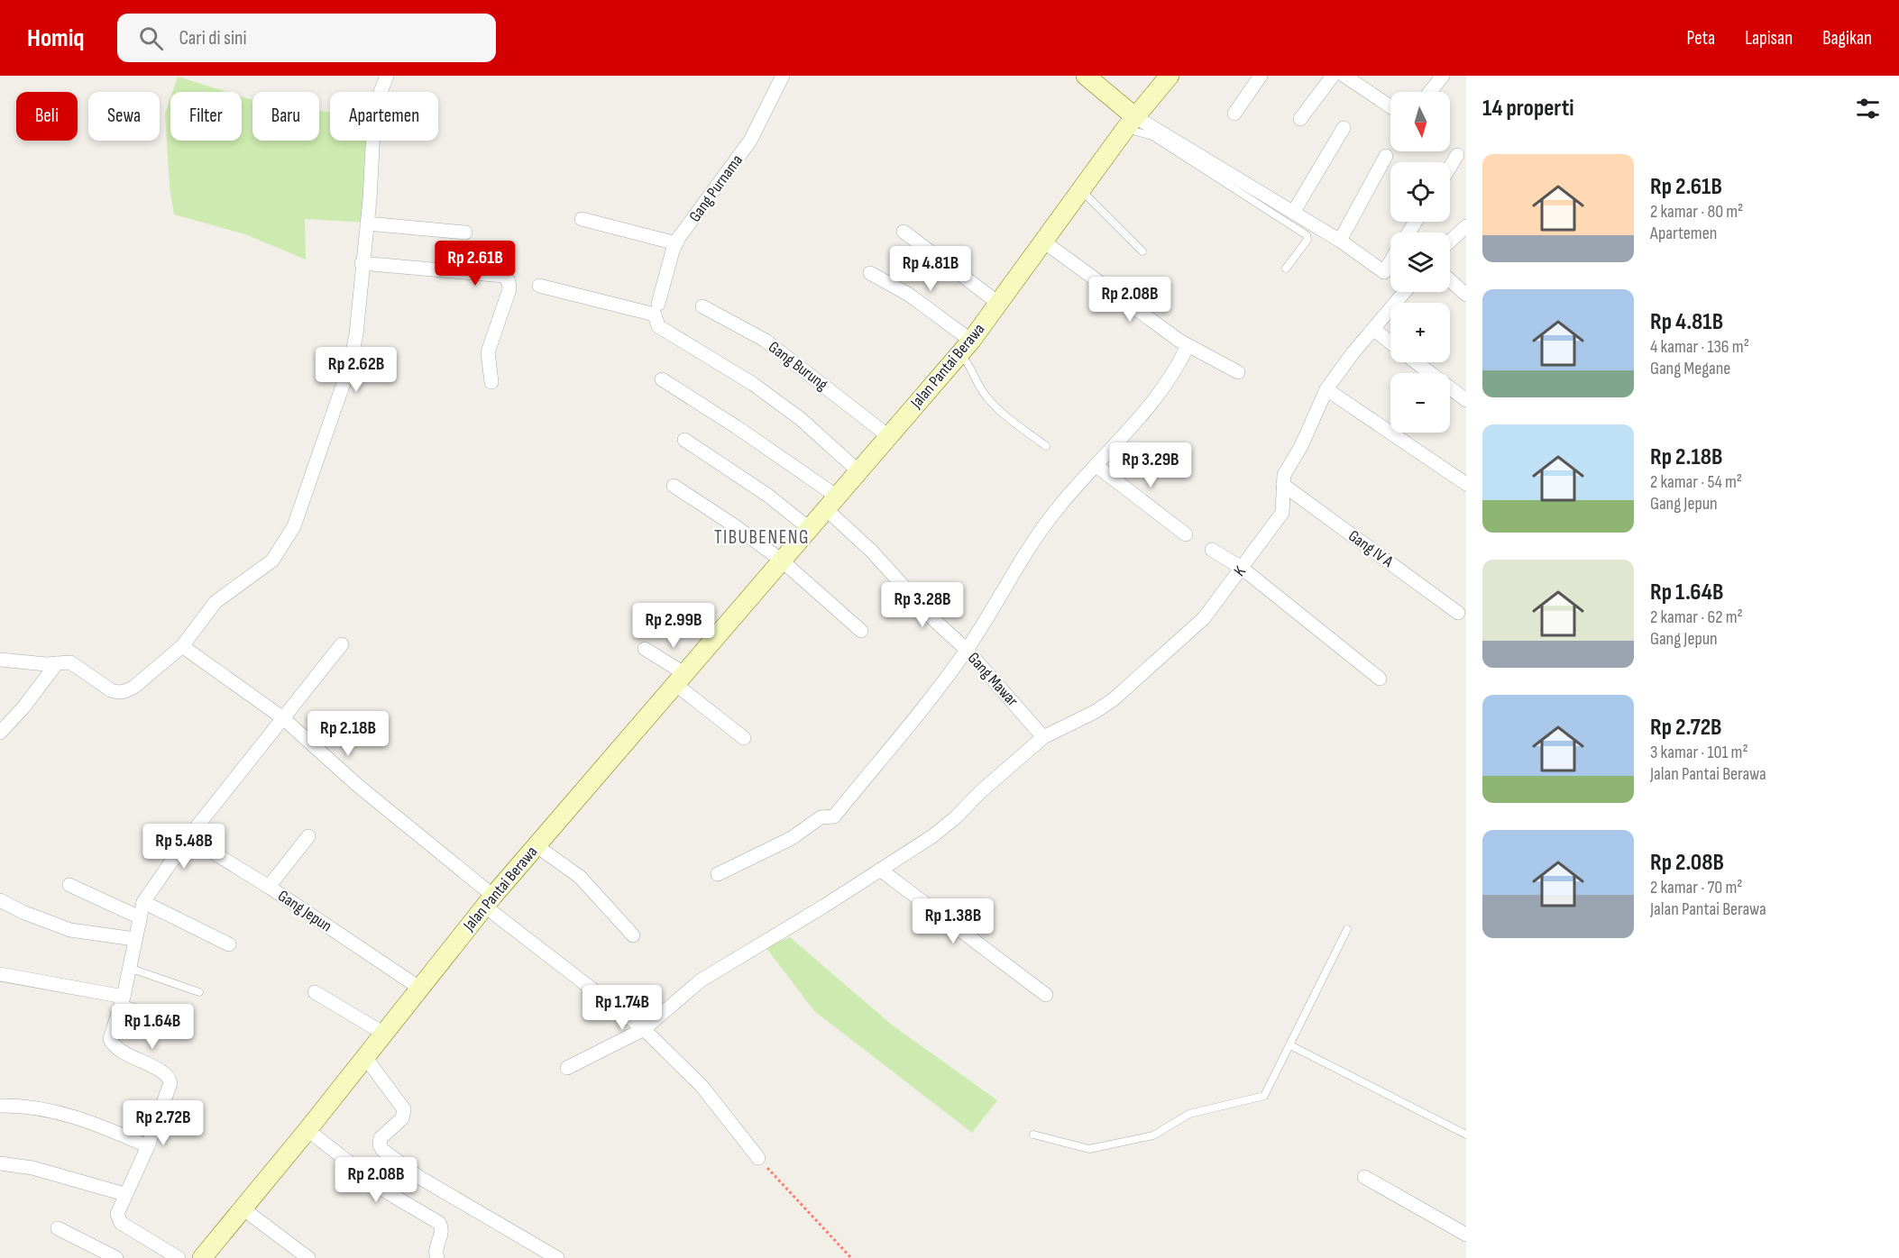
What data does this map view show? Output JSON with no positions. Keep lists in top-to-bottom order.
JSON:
{
  "streets": {
    "street": [
      "Gang Purnama",
      "Gang Burung",
      "Jalan Pantai Berawa",
      "Gang IV A",
      "K",
      "Gang Mawar",
      "Gang Jepun"
    ]
  },
  "crossings": [
    ["Gang Burung", "Jalan Pantai Berawa"],
    ["Jalan Pantai Berawa", "Gang Mawar"],
    ["Jalan Pantai Berawa", "Gang Jepun"],
    ["Gang IV A", "K"],
    ["K", "Gang Mawar"]
  ],
  "districts": ["TIBUBENENG"],
  "north": "bottom",
  "page": {
    "header": "Homiq",
    "search": "Cari di sini",
    "nav": ["Peta", "Lapisan", "Bagikan"],
    "heading": "14 properti",
    "map_buttons": ["+", "−"],
    "chip": [
      "Beli",
      "Sewa",
      "Filter",
      "Baru",
      "Apartemen"
    ],
    "list": [
      {
        "name": "Rp 2.61B",
        "note": "2 kamar · 80 m² · Apartemen"
      },
      {
        "name": "Rp 4.81B",
        "note": "4 kamar · 136 m² · Gang Megane"
      },
      {
        "name": "Rp 2.18B",
        "note": "2 kamar · 54 m² · Gang Jepun"
      },
      {
        "name": "Rp 1.64B",
        "note": "2 kamar · 62 m² · Gang Jepun"
      },
      {
        "name": "Rp 2.72B",
        "note": "3 kamar · 101 m² · Jalan Pantai Berawa"
      },
      {
        "name": "Rp 2.08B",
        "note": "2 kamar · 70 m² · Jalan Pantai Berawa"
      }
    ],
    "price": [
      "Rp 2.61B",
      "Rp 4.81B",
      "Rp 2.08B",
      "Rp 2.62B",
      "Rp 3.29B",
      "Rp 3.28B",
      "Rp 2.99B",
      "Rp 2.18B",
      "Rp 5.48B",
      "Rp 1.38B",
      "Rp 1.74B",
      "Rp 1.64B",
      "Rp 2.72B",
      "Rp 2.08B"
    ]
  }
}
